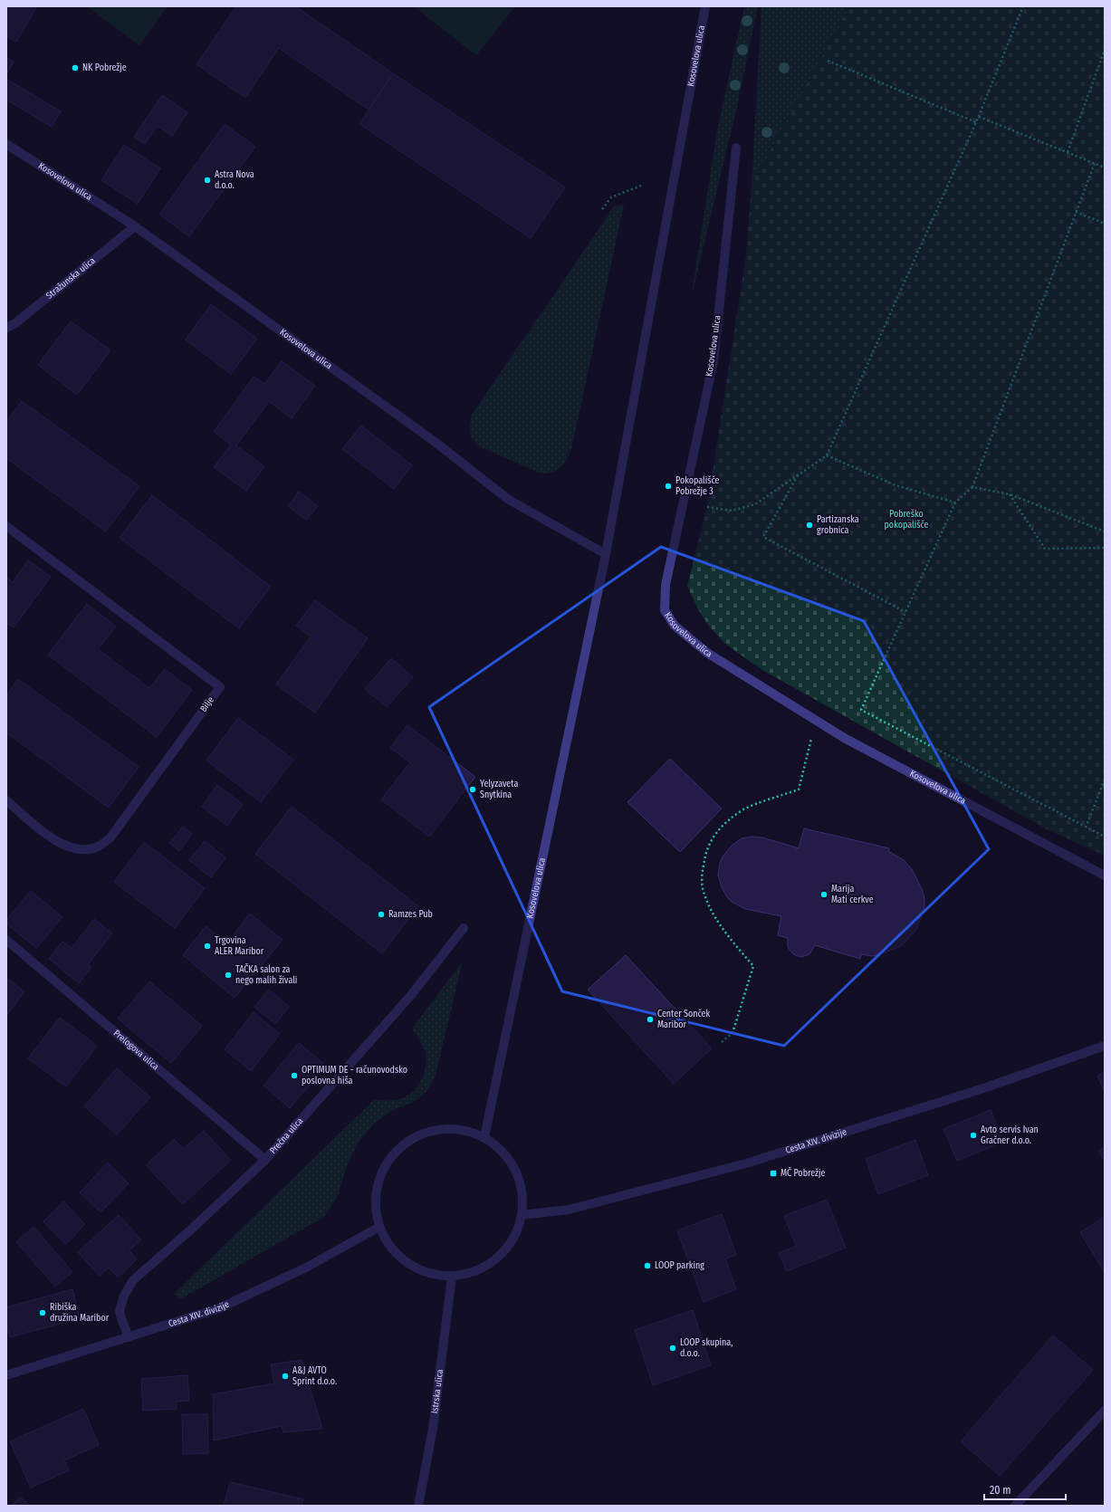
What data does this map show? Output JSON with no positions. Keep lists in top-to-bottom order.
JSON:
{
  "streets": {
    "street": [
      "Kosovelova ulica",
      "Stražunska ulica",
      "Bilje",
      "Prelogova ulica",
      "Prečna ulica",
      "Cesta XIV. divizije",
      "Istrska ulica"
    ]
  },
  "crossings": [
    ["Kosovelova ulica", "Stražunska ulica"],
    ["Prelogova ulica", "Prečna ulica"],
    ["Prečna ulica", "Cesta XIV. divizije"]
  ],
  "parks": ["Pobreško pokopališče"],
  "places": {
    "other": [
      "NK Pobrežje",
      "Astra Nova d.o.o.",
      "Pokopališče Pobrežje 3",
      "Partizanska grobnica",
      "Yelyzaveta Snytkina",
      "Marija Mati cerkve",
      "Ramzes Pub",
      "Trgovina ALER Maribor",
      "TAČKA salon za nego malih živali",
      "Center Sonček Maribor",
      "OPTIMUM DE - računovodsko poslovna hiša",
      "Avto servis Ivan Gračner d.o.o.",
      "LOOP parking",
      "Ribiška družina Maribor",
      "LOOP skupina, d.o.o.",
      "A&J AVTO Sprint d.o.o."
    ],
    "transit": ["MČ Pobrežje"]
  },
  "scale_bar": "20 m"
}
